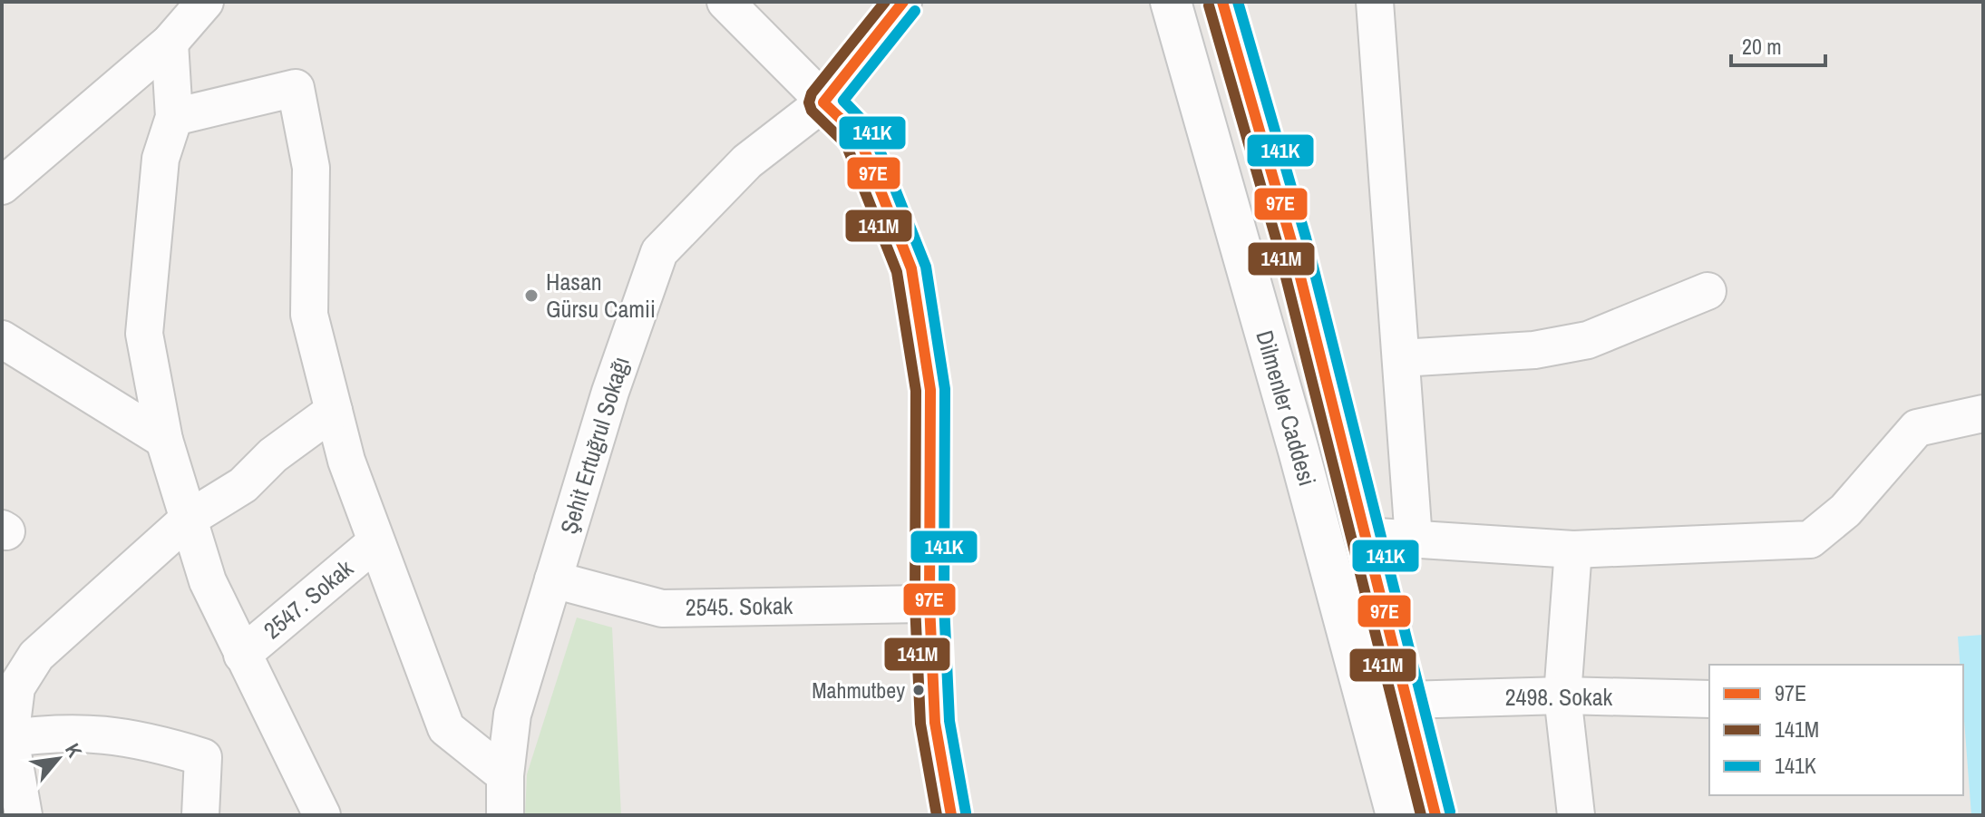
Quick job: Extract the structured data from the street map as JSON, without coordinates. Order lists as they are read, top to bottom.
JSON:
{
  "streets": {
    "street": [
      "Dilmenler Caddesi",
      "Şehit Ertuğrul Sokağı",
      "2547. Sokak",
      "2545. Sokak",
      "2498. Sokak"
    ]
  },
  "crossings": [
    ["Dilmenler Caddesi", "2498. Sokak"],
    ["Şehit Ertuğrul Sokağı", "2545. Sokak"]
  ],
  "places": ["Hasan Gürsu Camii", "Mahmutbey"],
  "lines": ["transit line 97E", "transit line 141M", "transit line 141K"],
  "legend": ["97E", "141M", "141K"],
  "scale_bar": "20 m",
  "north": "top right"
}
